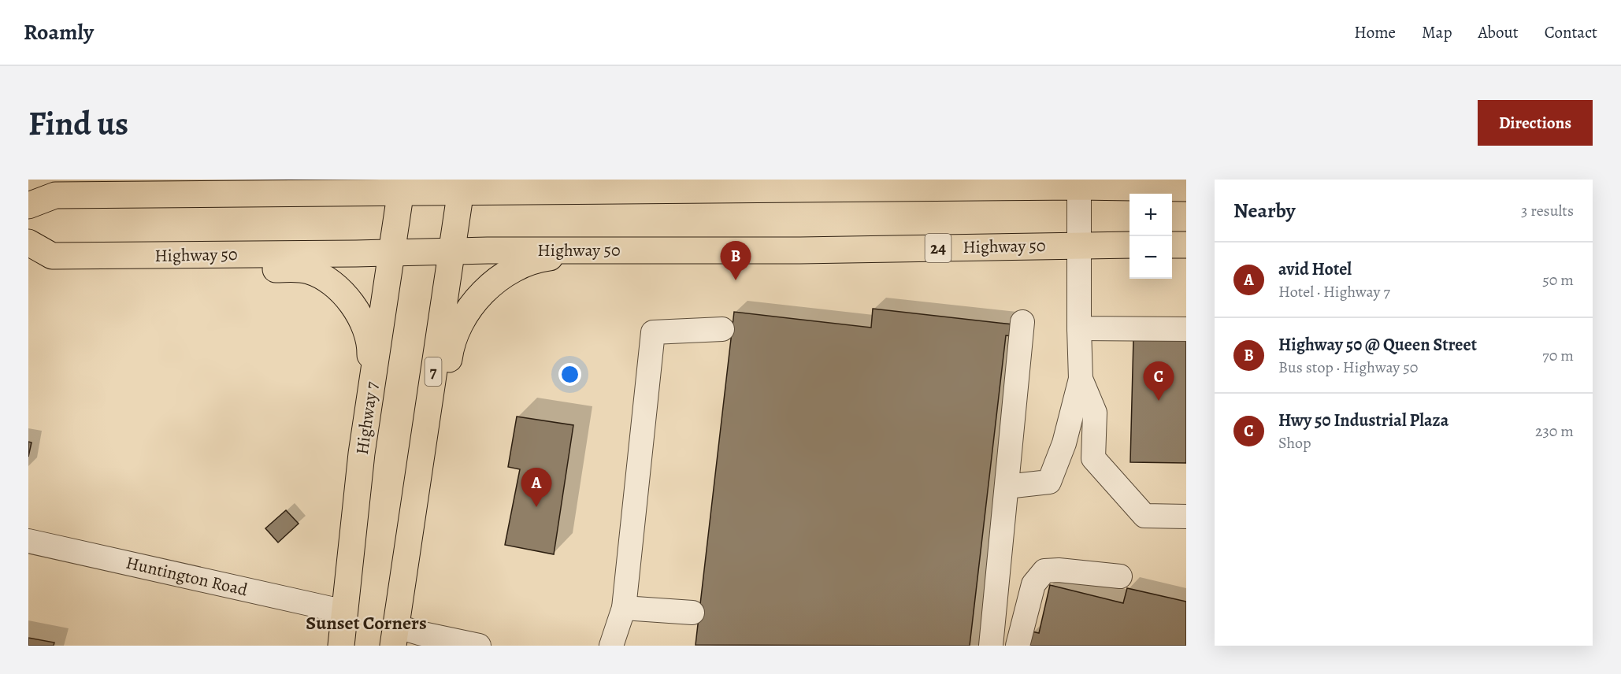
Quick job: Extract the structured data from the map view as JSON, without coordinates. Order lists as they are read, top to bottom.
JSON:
{
  "streets": {
    "main road": [
      "Highway 50",
      "24",
      "7",
      "Highway 7"
    ],
    "street": ["Huntington Road"]
  },
  "crossings": [
    ["Highway 50", "7"],
    ["Highway 50", "Highway 7"],
    ["Highway 7", "Huntington Road"]
  ],
  "districts": ["Sunset Corners"],
  "page": {
    "header": "Roamly",
    "nav": [
      "Home",
      "Map",
      "About",
      "Contact"
    ],
    "buttons": "Directions",
    "title": "Find us",
    "heading": ["Nearby", "3 results"],
    "map_buttons": ["+", "−"],
    "pins": ["B", "C", "A"],
    "list": [
      {
        "mark": "A",
        "name": "avid Hotel",
        "note": "Hotel · Highway 7",
        "value": "50 m"
      },
      {
        "mark": "B",
        "name": "Highway 50 @ Queen Street",
        "note": "Bus stop · Highway 50",
        "value": "70 m"
      },
      {
        "mark": "C",
        "name": "Hwy 50 Industrial Plaza",
        "note": "Shop",
        "value": "230 m"
      }
    ]
  }
}
